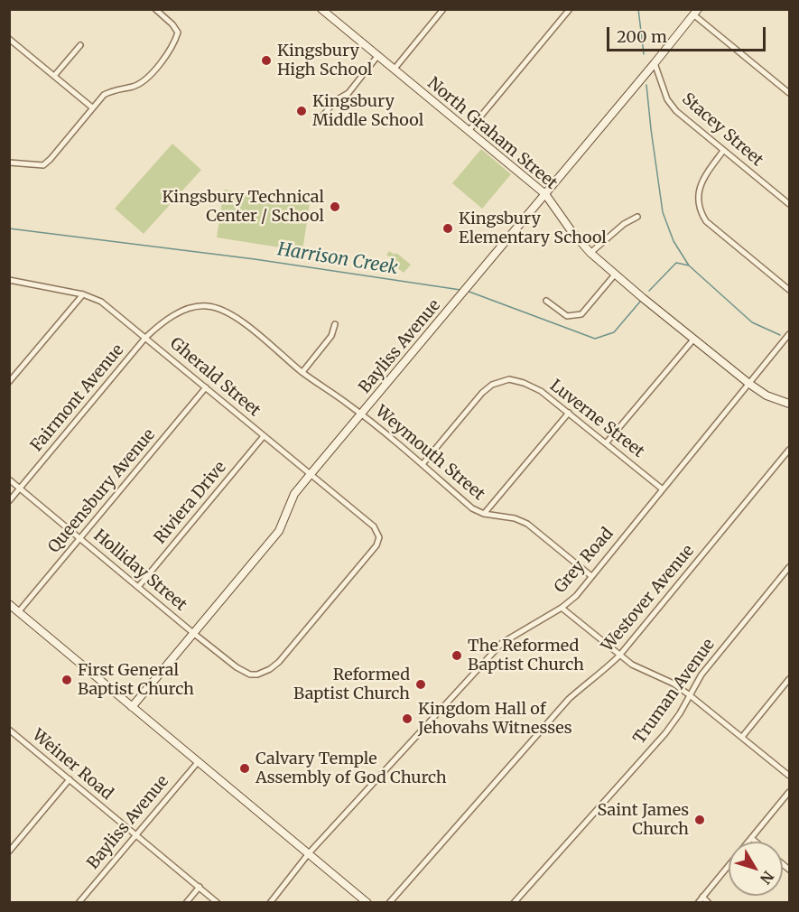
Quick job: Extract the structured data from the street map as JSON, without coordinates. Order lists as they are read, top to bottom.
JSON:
{
  "streets": {
    "street": [
      "Stacey Street",
      "North Graham Street",
      "Bayliss Avenue",
      "Gherald Street",
      "Fairmont Avenue",
      "Luverne Street",
      "Weymouth Street",
      "Queensbury Avenue",
      "Riviera Drive",
      "Grey Road",
      "Holliday Street",
      "Westover Avenue",
      "Truman Avenue",
      "Weiner Road"
    ]
  },
  "crossings": [
    ["Stacey Street", "Bayliss Avenue"],
    ["North Graham Street", "Bayliss Avenue"],
    ["North Graham Street", "Grey Road"],
    ["Bayliss Avenue", "Gherald Street"],
    ["Bayliss Avenue", "Weymouth Street"],
    ["Bayliss Avenue", "Holliday Street"],
    ["Bayliss Avenue", "Weiner Road"],
    ["Gherald Street", "Fairmont Avenue"],
    ["Gherald Street", "Weymouth Street"],
    ["Gherald Street", "Queensbury Avenue"],
    ["Gherald Street", "Riviera Drive"],
    ["Gherald Street", "Holliday Street"],
    ["Fairmont Avenue", "Weymouth Street"],
    ["Fairmont Avenue", "Holliday Street"],
    ["Luverne Street", "Weymouth Street"],
    ["Luverne Street", "Grey Road"],
    ["Weymouth Street", "Grey Road"],
    ["Queensbury Avenue", "Holliday Street"],
    ["Riviera Drive", "Holliday Street"]
  ],
  "water": ["Harrison Creek"],
  "places": [
    "Kingsbury High School",
    "Kingsbury Middle School",
    "Kingsbury Technical Center / School",
    "Kingsbury Elementary School",
    "The Reformed Baptist Church",
    "First General Baptist Church",
    "Reformed Baptist Church",
    "Kingdom Hall of Jehovahs Witnesses",
    "Calvary Temple Assembly of God Church",
    "Saint James Church"
  ],
  "scale_bar": "200 m",
  "north": "bottom right"
}
